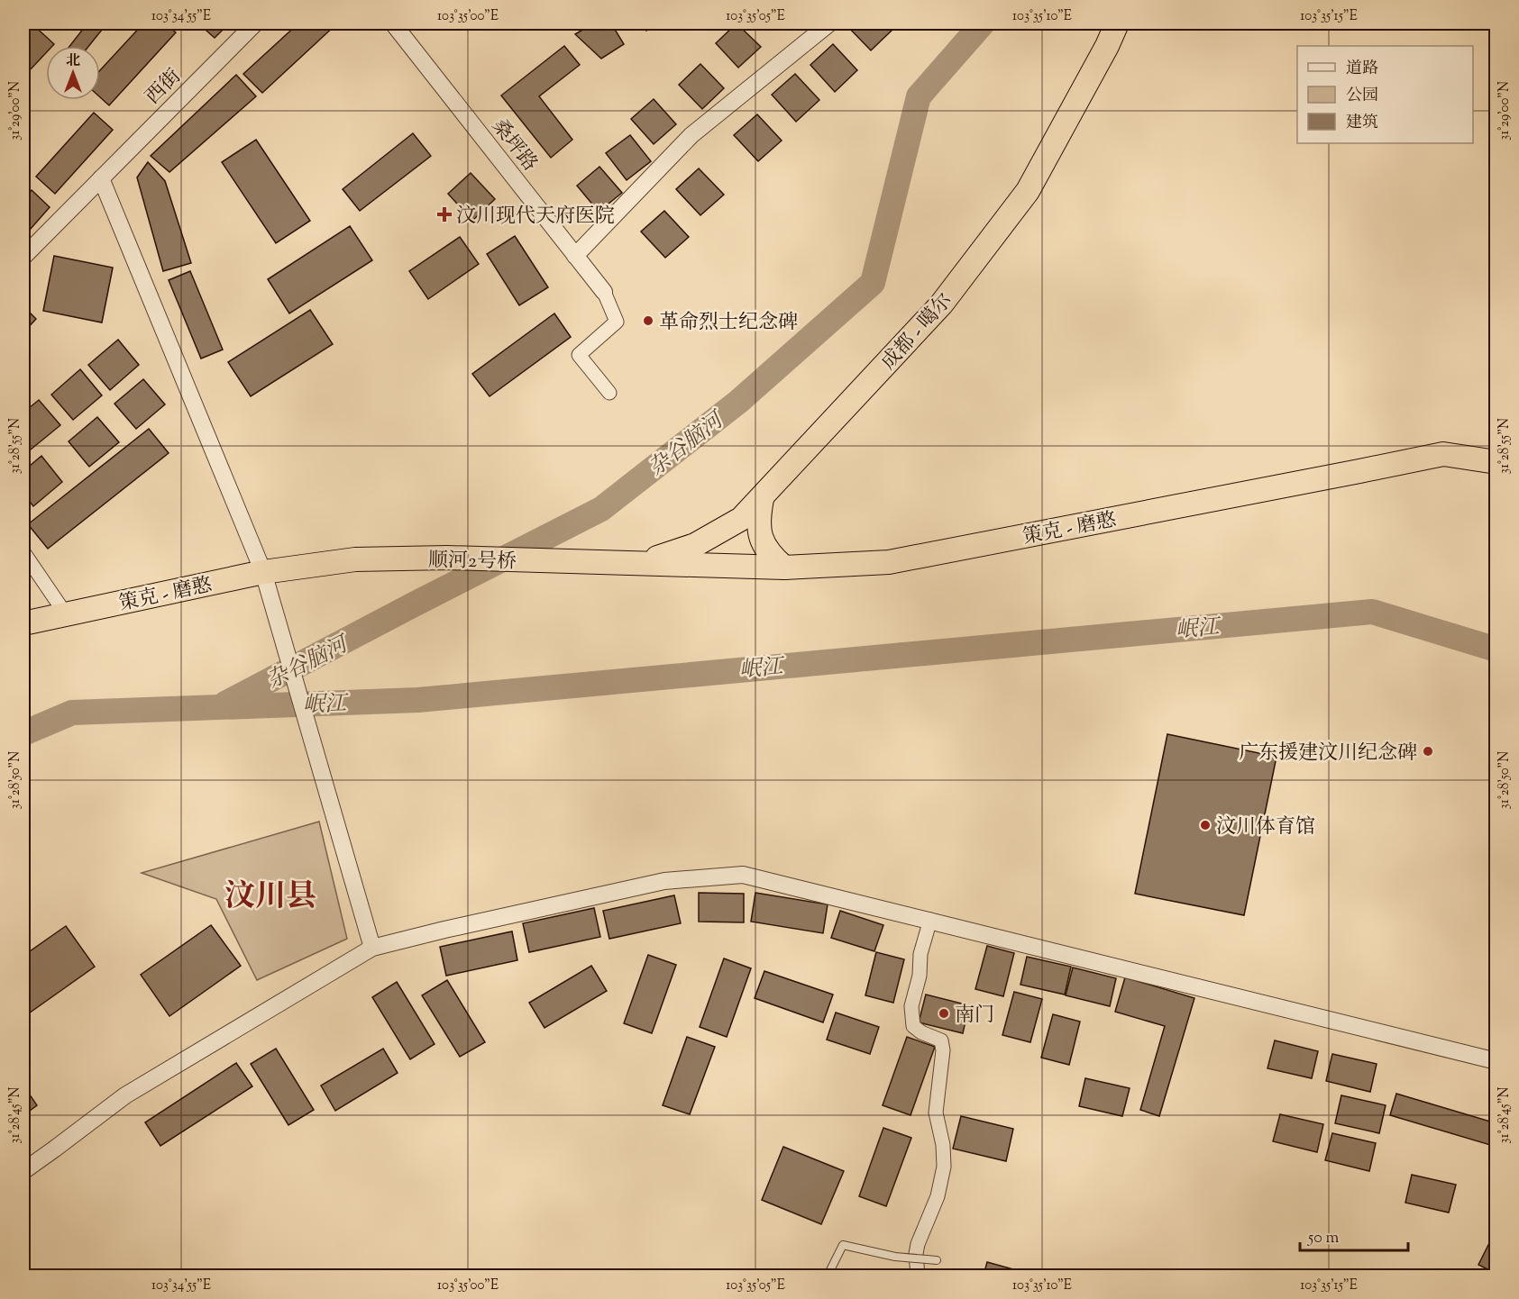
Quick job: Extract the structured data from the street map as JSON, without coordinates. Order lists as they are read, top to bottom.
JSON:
{
  "streets": {
    "highway": ["成都 - 噶尔", "策克 - 磨憨", "顺河2号桥"],
    "street": ["西街", "桑坪路"]
  },
  "crossings": [
    ["成都 - 噶尔", "策克 - 磨憨"],
    ["成都 - 噶尔", "顺河2号桥"],
    ["策克 - 磨憨", "顺河2号桥"]
  ],
  "districts": ["汶川县"],
  "water": ["杂谷脑河", "岷江"],
  "places": {
    "health": ["汶川现代天府医院"],
    "other": [
      "革命烈士纪念碑",
      "广东援建汶川纪念碑",
      "汶川体育馆",
      "南门"
    ]
  },
  "legend": ["道路", "公园", "建筑"],
  "scale_bar": "50 m",
  "north": "top",
  "coordinates": [
    "103°34'55\"E",
    "103°35'00\"E",
    "103°35'05\"E",
    "103°35'10\"E",
    "103°35'15\"E",
    "31°29'00\"N",
    "31°28'55\"N",
    "31°28'50\"N",
    "31°28'45\"N"
  ]
}
